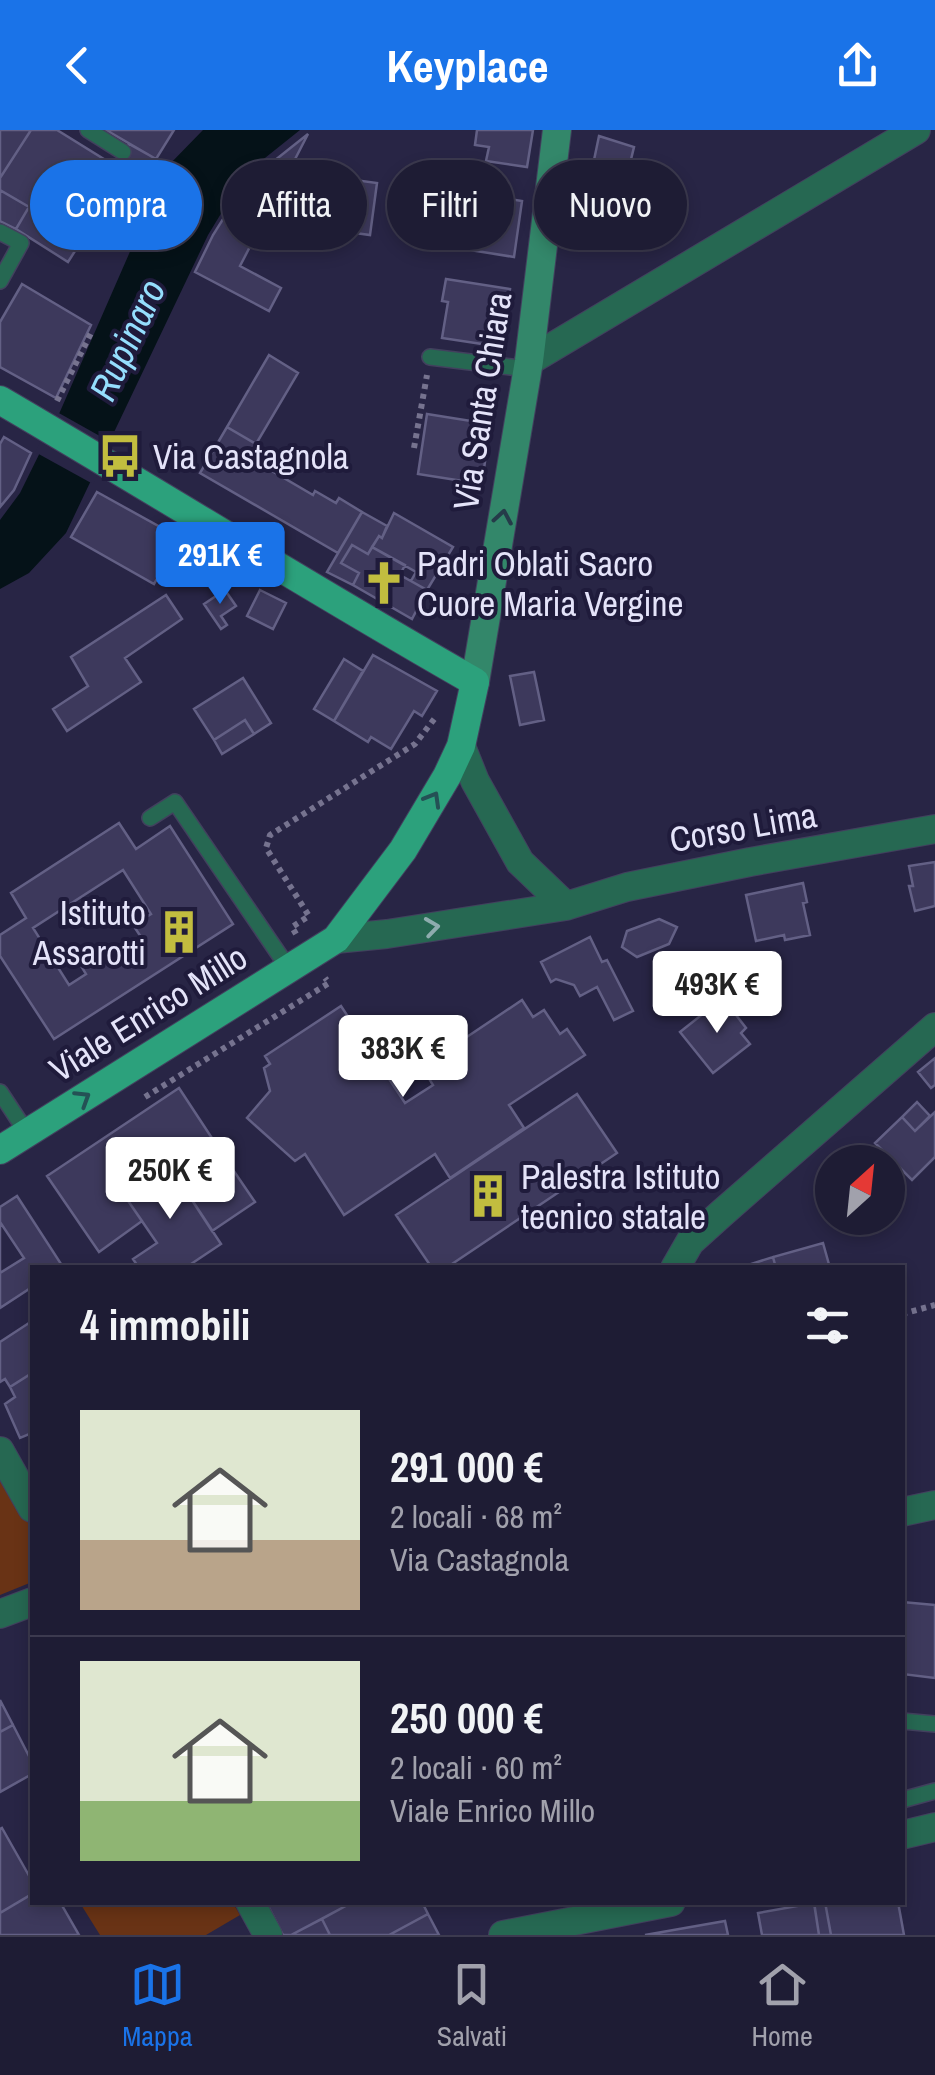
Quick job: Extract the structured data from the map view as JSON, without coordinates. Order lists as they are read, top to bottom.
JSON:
{
  "streets": {
    "main road": ["Via Santa Chiara", "Viale Enrico Millo"],
    "street": ["Corso Lima"]
  },
  "crossings": [
    ["Corso Lima", "Viale Enrico Millo"]
  ],
  "one_way": ["Via Santa Chiara", "Corso Lima", "Viale Enrico Millo"],
  "water": ["Rupinaro"],
  "places": {
    "bus stop": ["Via Castagnola"],
    "church": ["Padri Oblati Sacro Cuore Maria Vergine"],
    "building": ["Istituto Assarotti", "Palestra Istituto tecnico statale"]
  },
  "north": "top right",
  "page": {
    "header": "Keyplace",
    "chip": [
      "Compra",
      "Affitta",
      "Filtri",
      "Nuovo"
    ],
    "price": [
      "291K €",
      "493K €",
      "383K €",
      "250K €"
    ],
    "heading": "4 immobili",
    "list": [
      {
        "name": "291 000 €",
        "note": "2 locali · 68 m² · Via Castagnola"
      },
      {
        "name": "250 000 €",
        "note": "2 locali · 60 m² · Viale Enrico Millo"
      }
    ],
    "tabs": ["Mappa", "Salvati", "Home"]
  }
}
